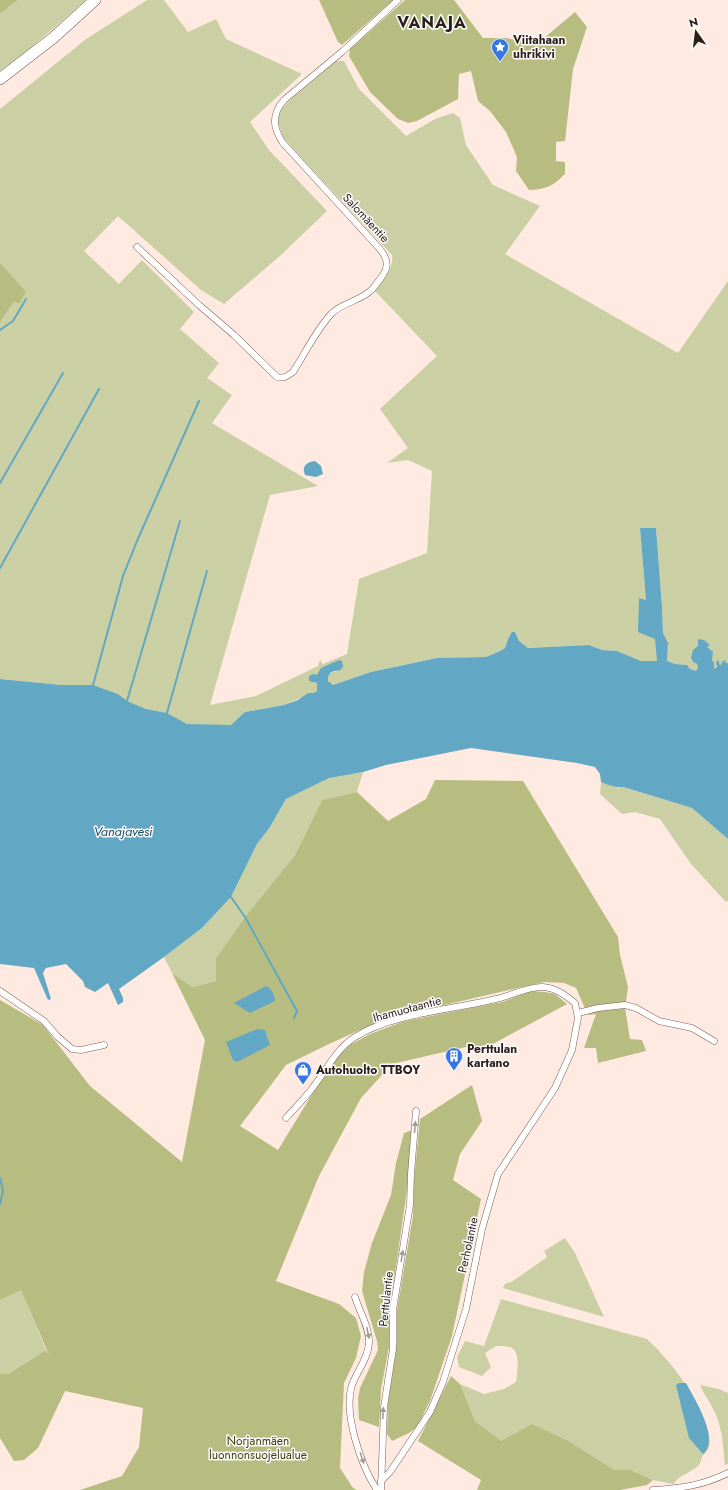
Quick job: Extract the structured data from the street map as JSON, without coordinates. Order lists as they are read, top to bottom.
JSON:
{
  "streets": {
    "street": [
      "Salomäentie",
      "Ihamuotaantie",
      "Perholantie",
      "Perttulantie"
    ]
  },
  "crossings": [
    ["Ihamuotaantie", "Perholantie"],
    ["Perholantie", "Perttulantie"]
  ],
  "districts": ["VANAJA"],
  "water": ["Vanajavesi"],
  "parks": ["Norjanmäen luonnonsuojelualue"],
  "places": {
    "place": ["Viitahaan uhrikivi"],
    "building": ["Perttulan kartano"],
    "shop": ["Autohuolto TTBOY"]
  },
  "north": "top"
}
